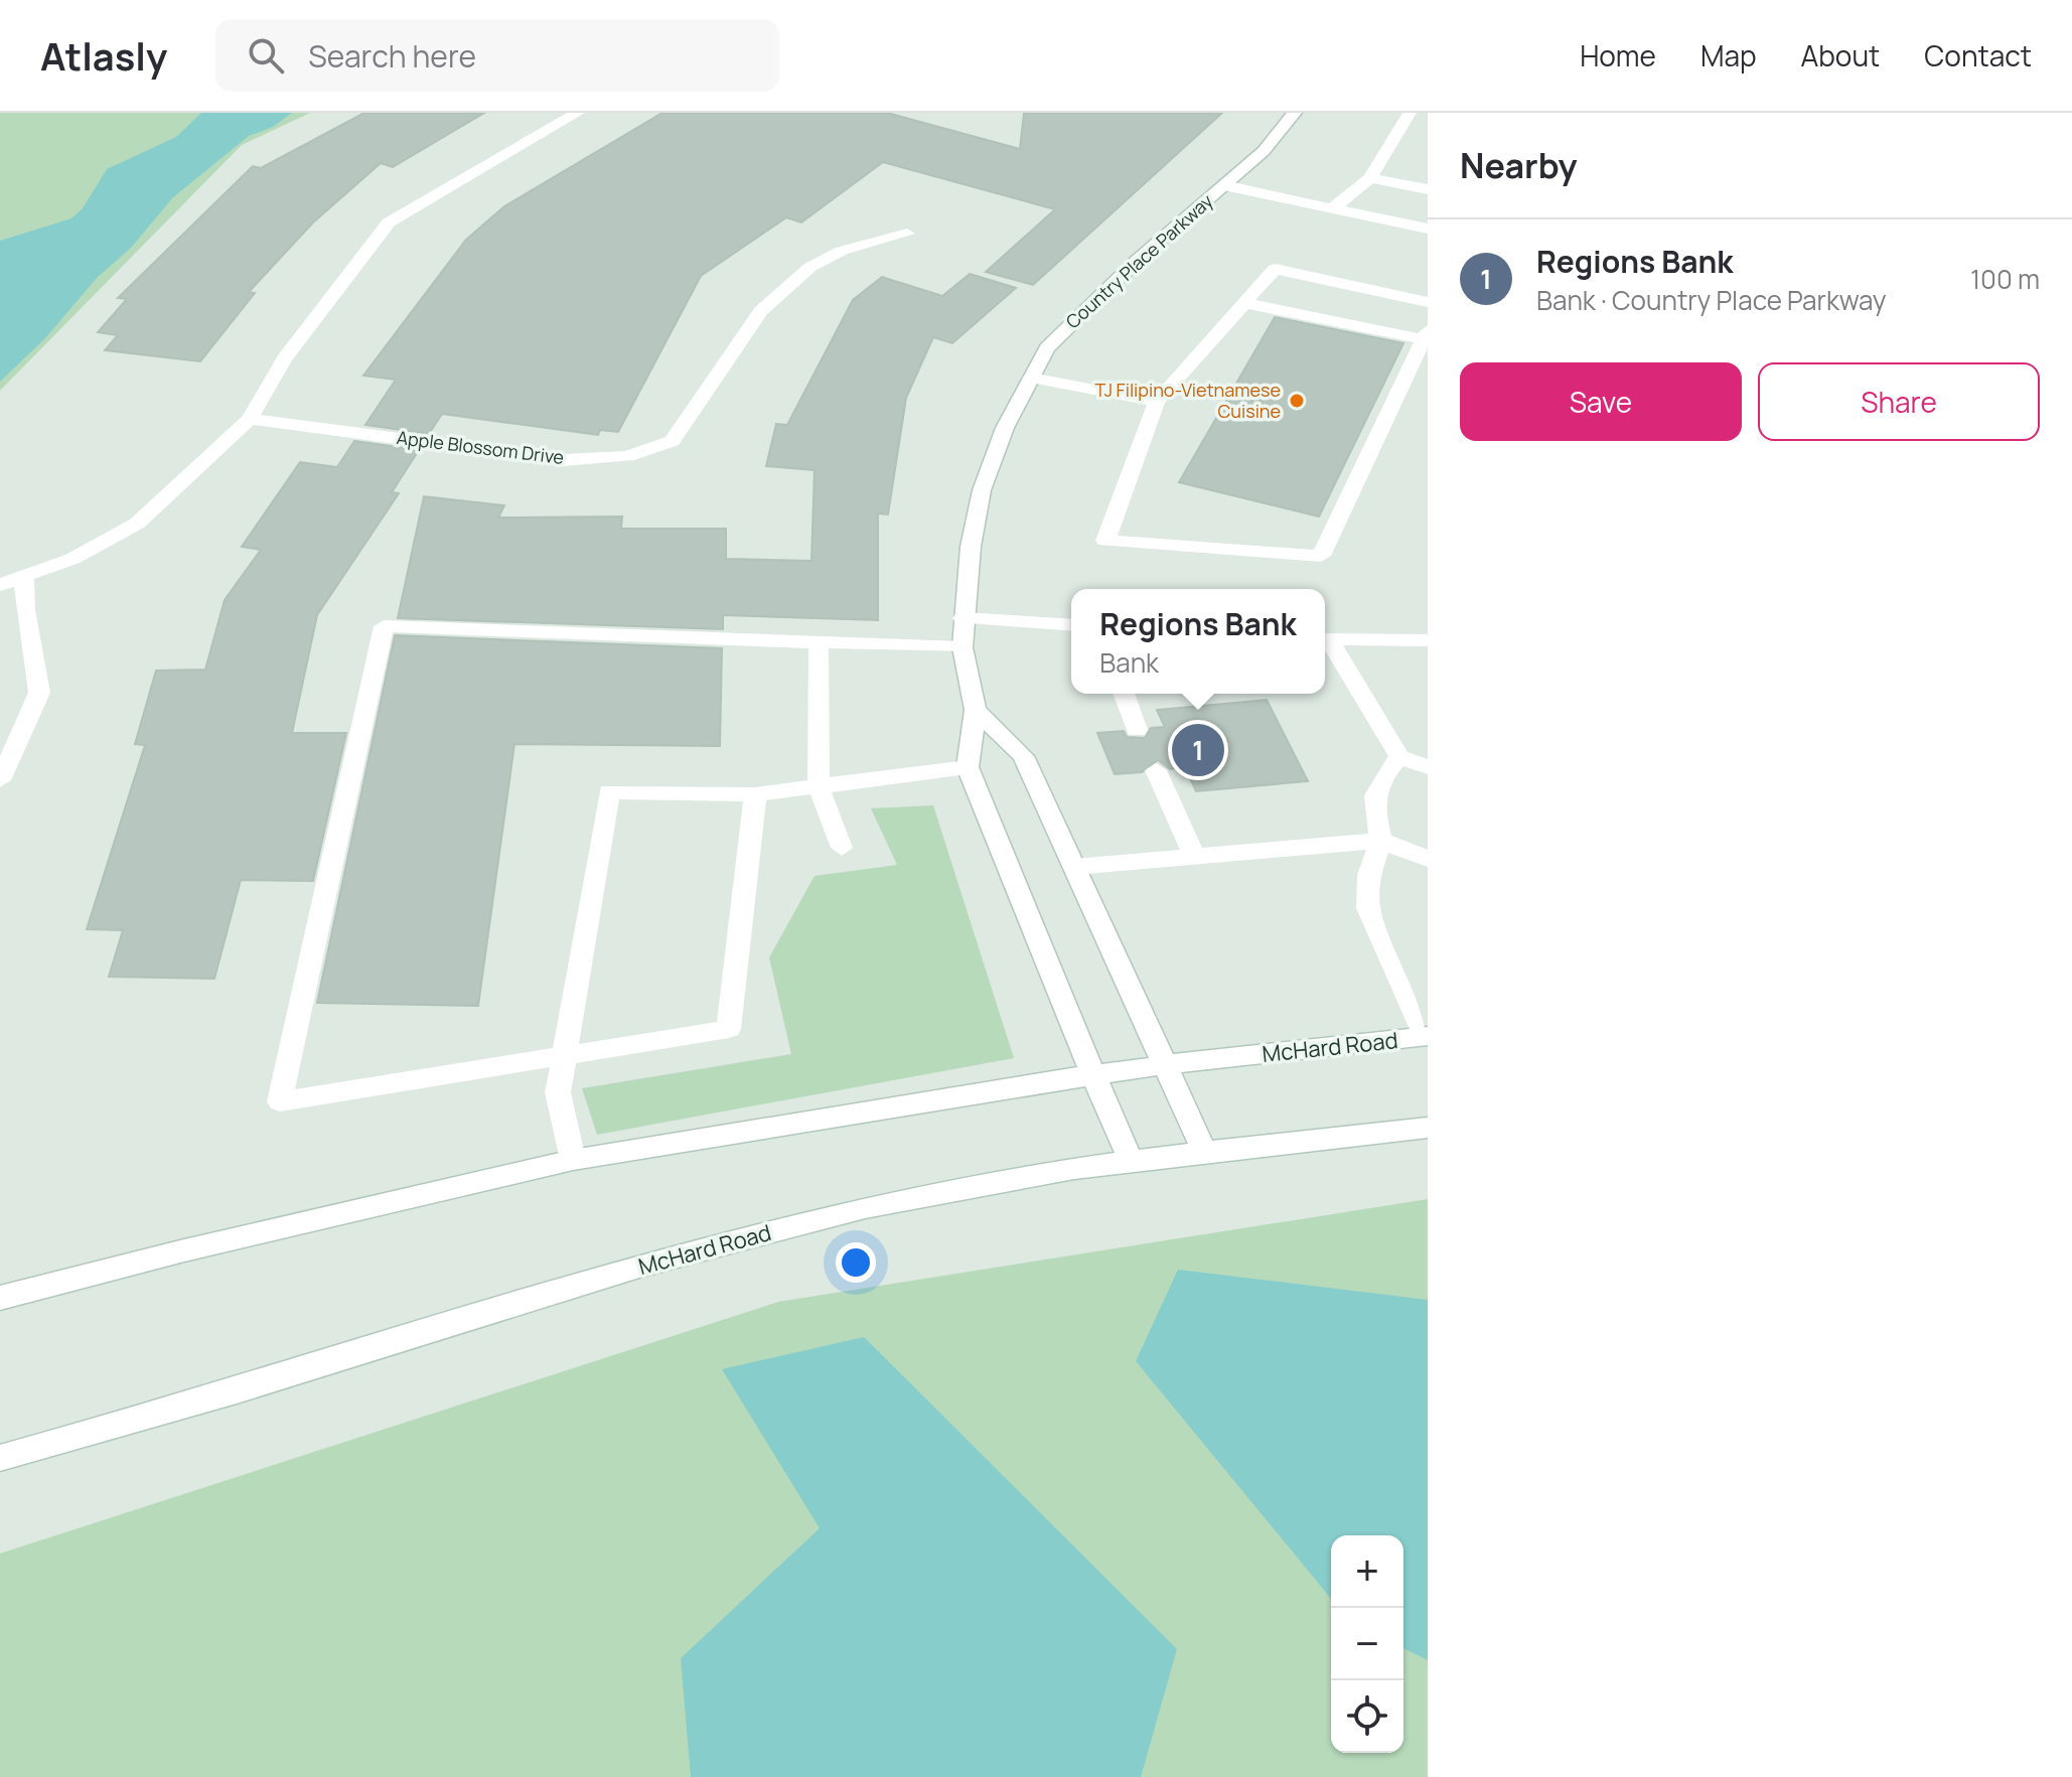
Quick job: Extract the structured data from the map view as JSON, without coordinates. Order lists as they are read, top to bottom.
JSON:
{
  "streets": {
    "street": ["Country Place Parkway", "Apple Blossom Drive", "McHard Road"]
  },
  "places": ["TJ Filipino-Vietnamese Cuisine"],
  "page": {
    "header": "Atlasly",
    "search": "Search here",
    "nav": [
      "Home",
      "Map",
      "About",
      "Contact"
    ],
    "heading": "Nearby",
    "list": [
      {
        "mark": "1",
        "name": "Regions Bank",
        "note": "Bank · Country Place Parkway",
        "value": "100 m"
      }
    ],
    "buttons": ["Save", "Share"],
    "popup": ["Regions Bank", "Bank"],
    "pins": "1",
    "map_buttons": ["+", "−"]
  }
}
